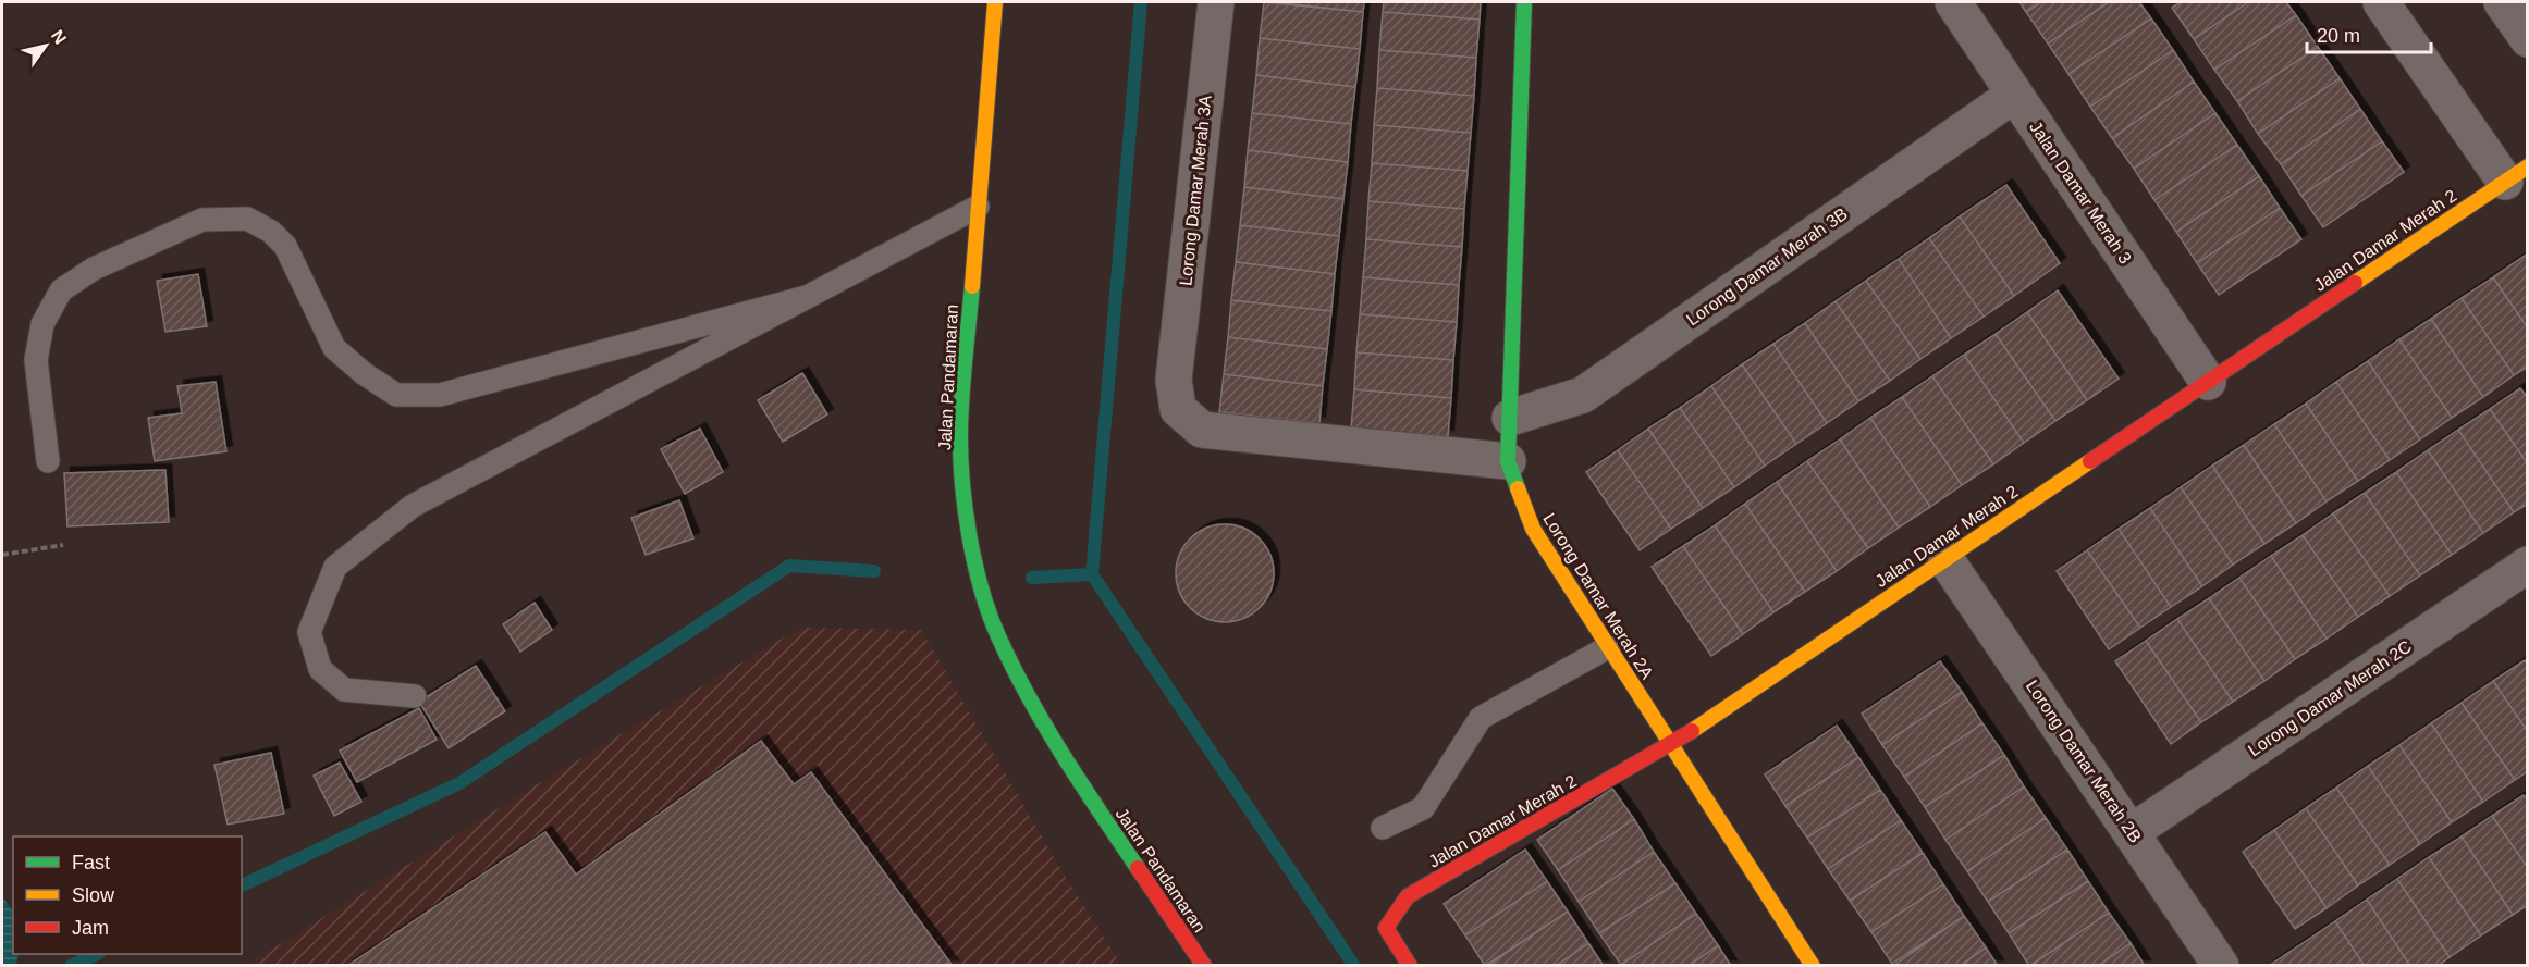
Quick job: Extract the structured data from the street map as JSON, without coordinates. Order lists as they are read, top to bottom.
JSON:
{
  "streets": {
    "street": [
      "Lorong Damar Merah 3A",
      "Jalan Damar Merah 3",
      "Jalan Damar Merah 2",
      "Lorong Damar Merah 3B",
      "Jalan Pandamaran",
      "Lorong Damar Merah 2A",
      "Lorong Damar Merah 2C",
      "Lorong Damar Merah 2B"
    ]
  },
  "crossings": [
    ["Lorong Damar Merah 3A", "Lorong Damar Merah 2A"],
    ["Jalan Damar Merah 3", "Jalan Damar Merah 2"],
    ["Jalan Damar Merah 3", "Lorong Damar Merah 3B"],
    ["Jalan Damar Merah 2", "Lorong Damar Merah 2A"],
    ["Jalan Damar Merah 2", "Lorong Damar Merah 2B"],
    ["Lorong Damar Merah 3B", "Lorong Damar Merah 2A"],
    ["Lorong Damar Merah 2C", "Lorong Damar Merah 2B"]
  ],
  "legend": ["Fast", "Slow", "Jam"],
  "scale_bar": "20 m",
  "north": "top right"
}
